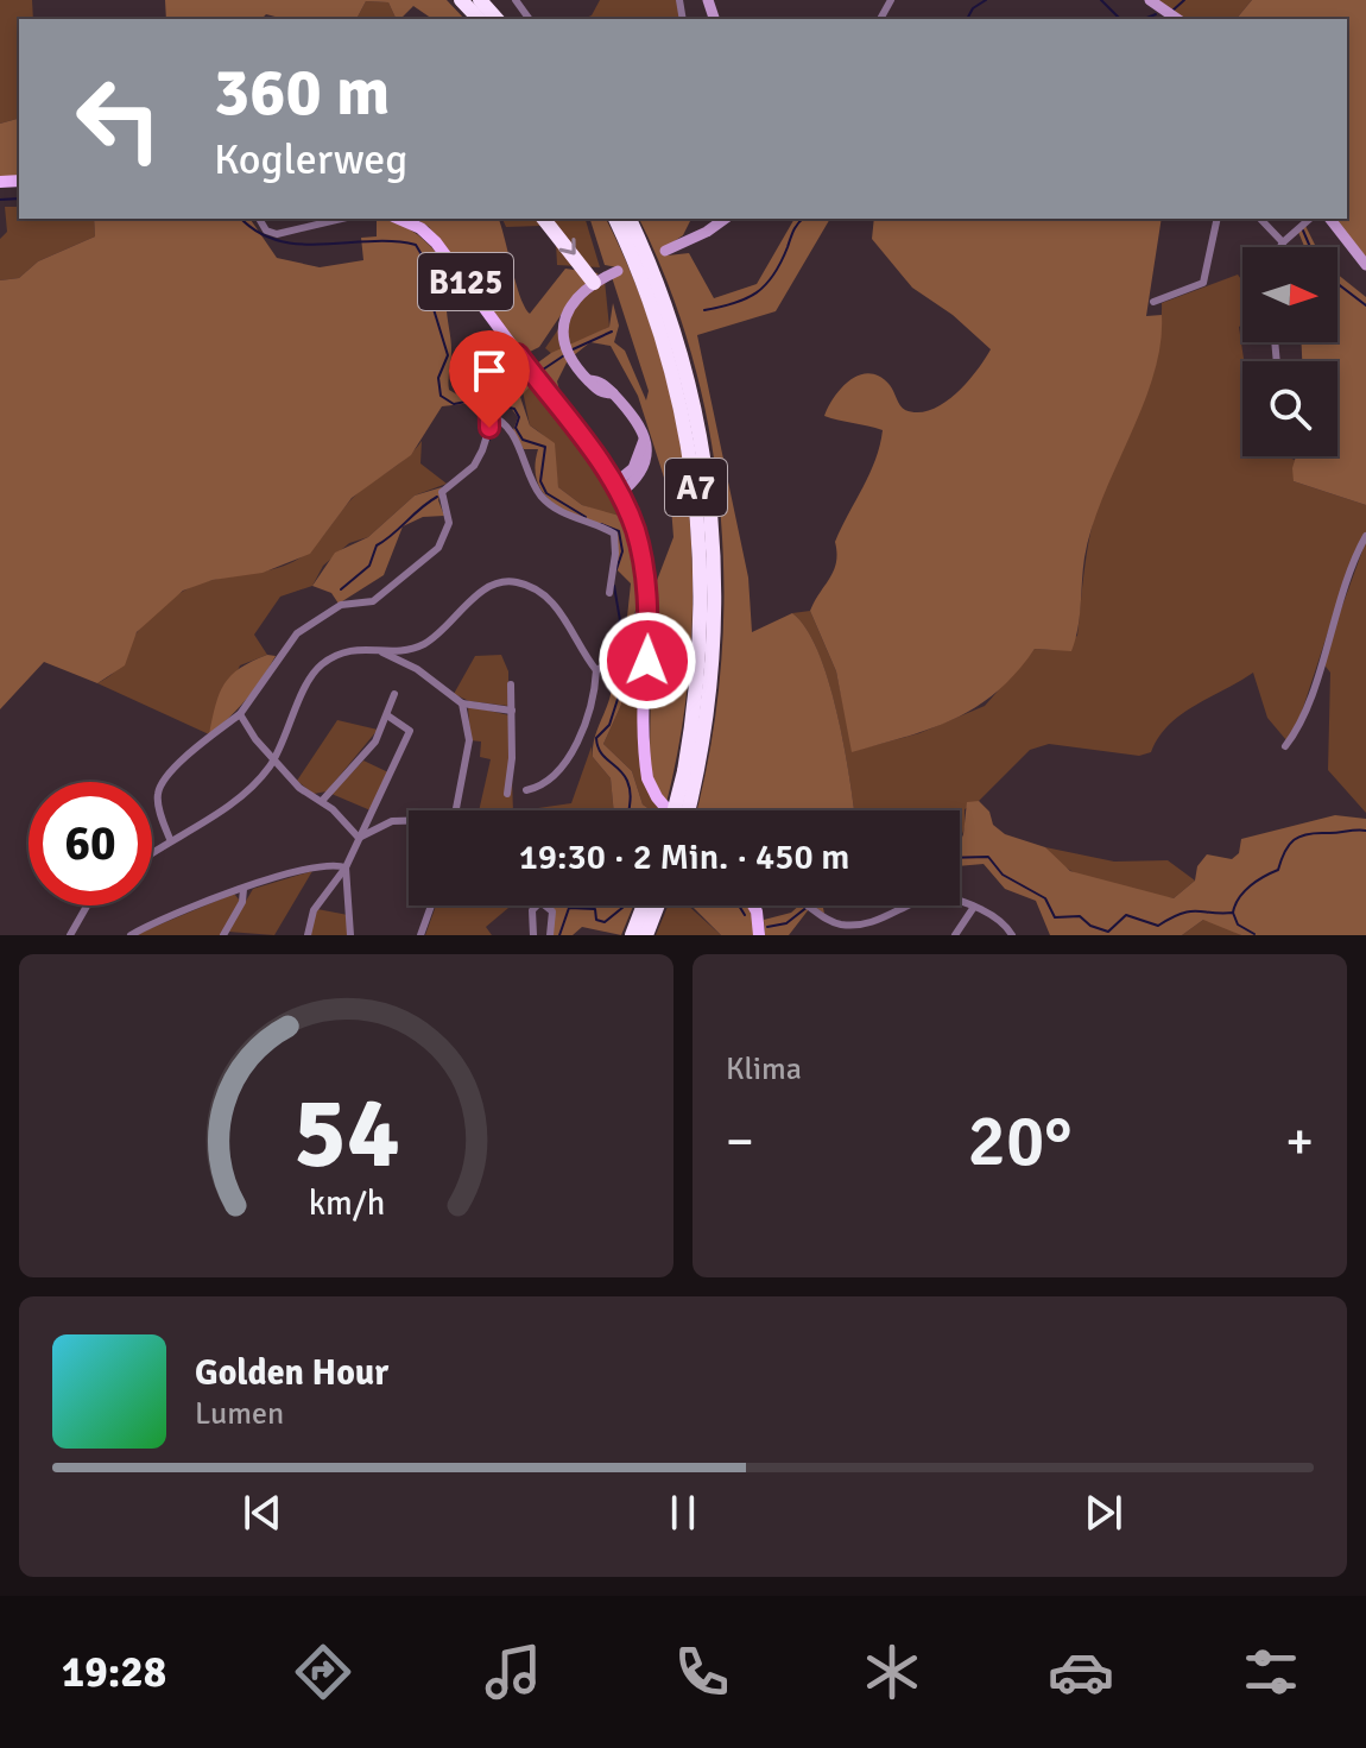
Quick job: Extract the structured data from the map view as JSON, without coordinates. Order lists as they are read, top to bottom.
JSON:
{
  "streets": {
    "highway": ["A7"],
    "main road": ["B125"]
  },
  "north": "right",
  "page": {
    "turn": ["360 m", "Koglerweg"],
    "limit": "60",
    "trip": "19:30 · 2 Min. · 450 m",
    "tile": "Klima",
    "heat": ["−", "20°", "+"],
    "song": ["Golden Hour", "Lumen"],
    "tabs": "19:28",
    "gauge": ["54", "km/h"]
  }
}
